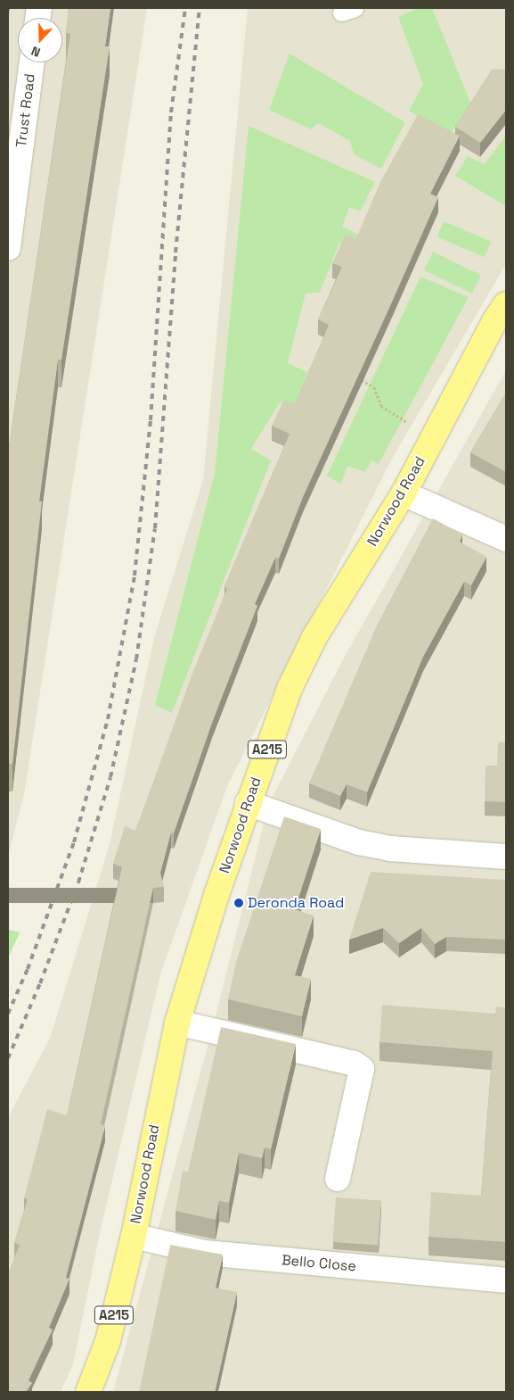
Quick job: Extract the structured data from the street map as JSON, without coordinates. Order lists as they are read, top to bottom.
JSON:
{
  "streets": {
    "main road": ["Norwood Road", "A215"],
    "street": ["Trust Road", "Bello Close"]
  },
  "crossings": [
    ["Norwood Road", "Bello Close"]
  ],
  "places": ["Deronda Road"],
  "north": "bottom"
}
